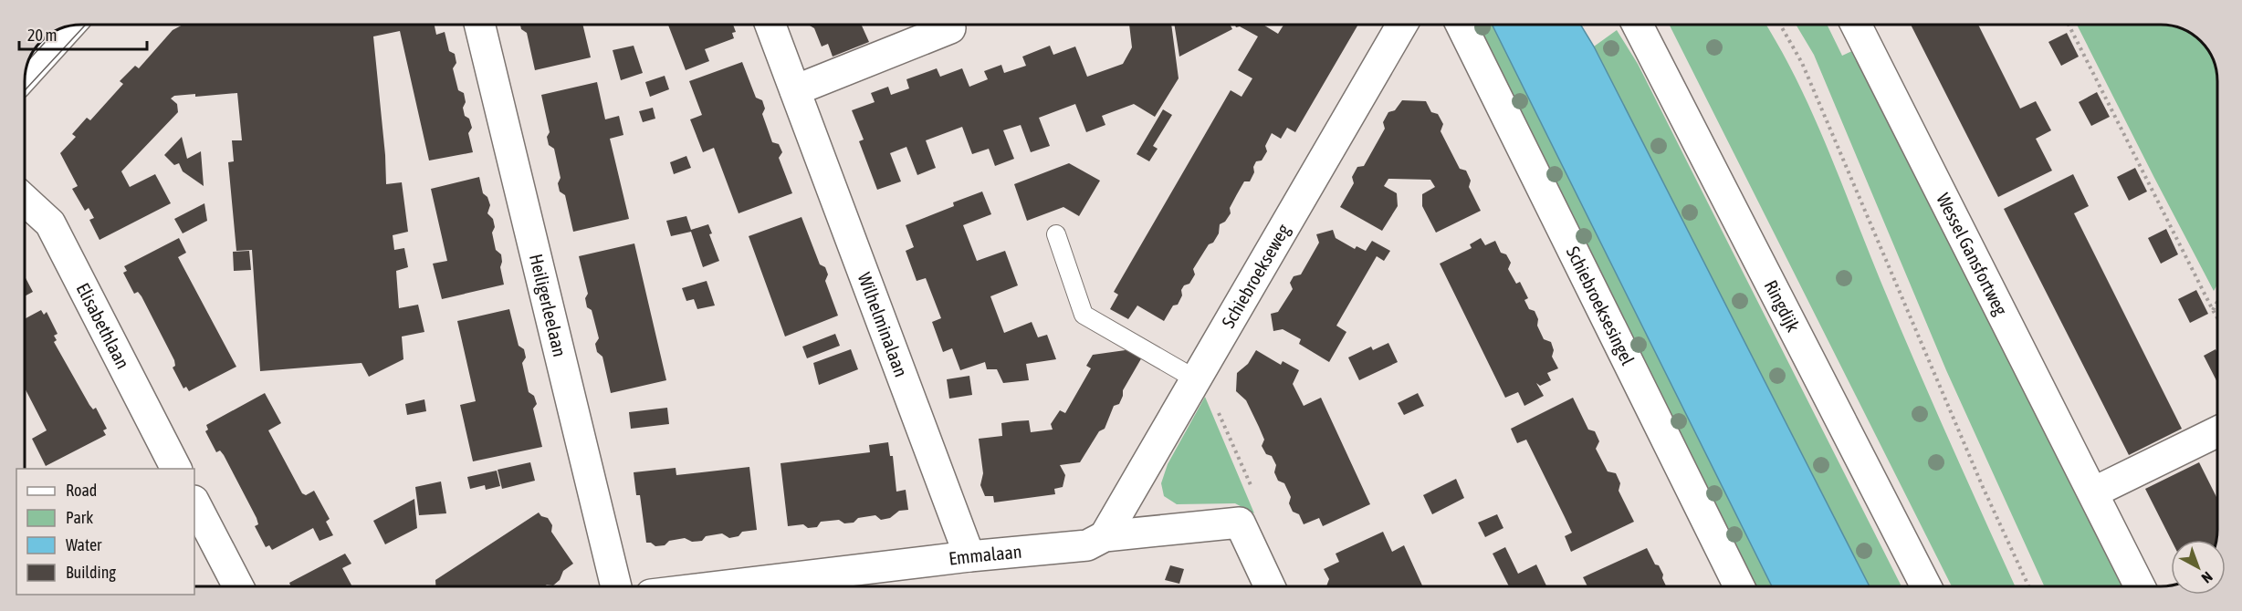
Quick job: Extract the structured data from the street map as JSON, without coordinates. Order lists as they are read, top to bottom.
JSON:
{
  "streets": {
    "street": [
      "Wessel Gansfortweg",
      "Schiebroekseweg",
      "Heiligerleelaan",
      "Schiebroeksesingel",
      "Ringdijk",
      "Wilhelminalaan",
      "Elisabethlaan",
      "Emmalaan"
    ]
  },
  "crossings": [
    ["Schiebroekseweg", "Emmalaan"],
    ["Wilhelminalaan", "Emmalaan"]
  ],
  "legend": [
    "Road",
    "Park",
    "Water",
    "Building"
  ],
  "scale_bar": "20 m",
  "north": "bottom right"
}
